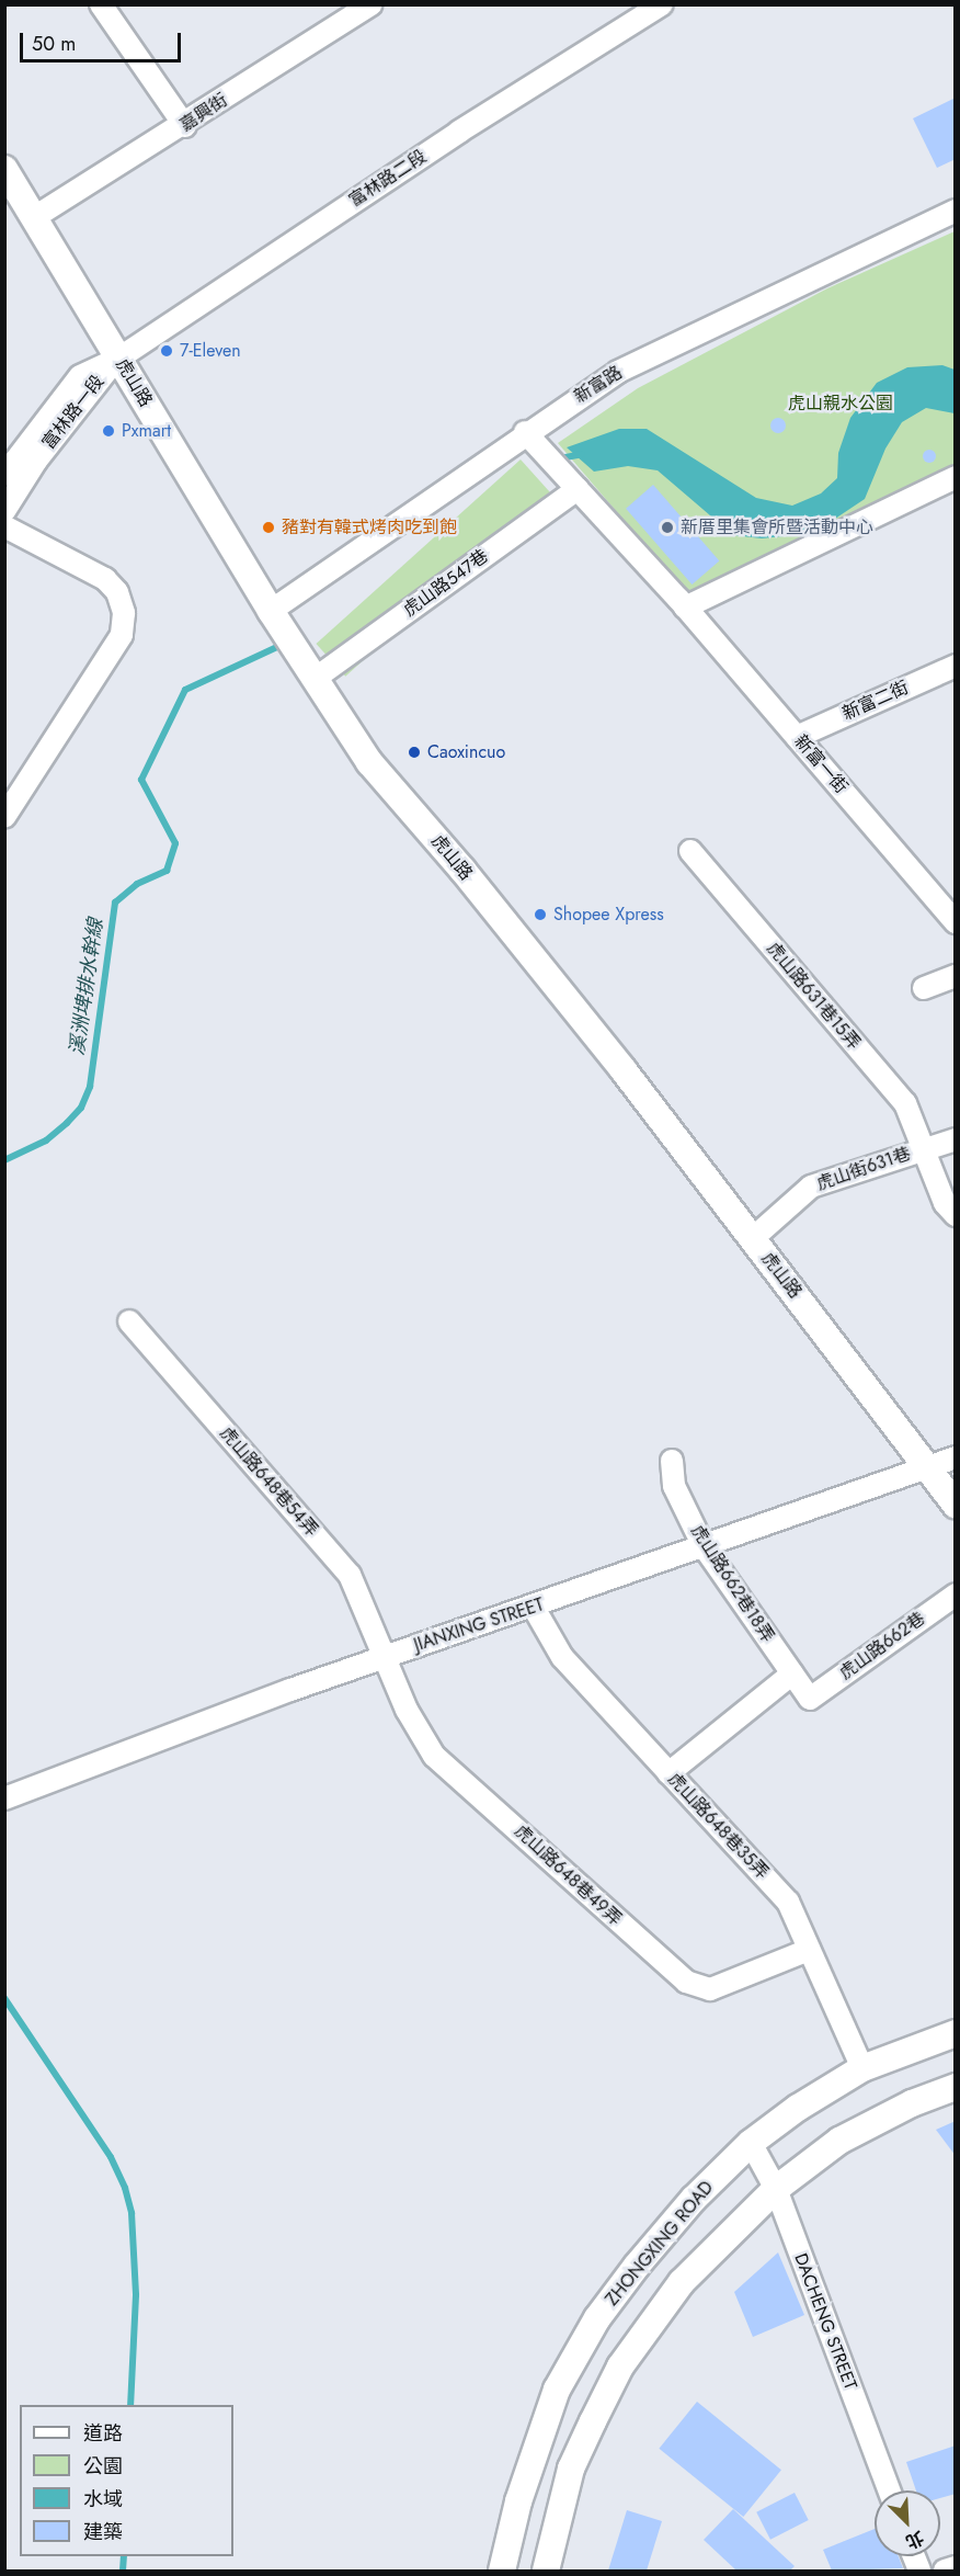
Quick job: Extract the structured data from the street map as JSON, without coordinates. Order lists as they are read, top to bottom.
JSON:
{
  "streets": {
    "street": [
      "嘉興街",
      "富林路二段",
      "虎山路",
      "新富路",
      "富林路一段",
      "虎山路547巷",
      "新富二街",
      "新富一街",
      "虎山路631巷15弄",
      "虎山街631巷",
      "虎山路648巷54弄",
      "虎山路662巷18弄",
      "JIANXING STREET",
      "虎山路662巷",
      "虎山路648巷35弄",
      "虎山路648巷49弄",
      "ZHONGXING ROAD",
      "DACHENG STREET"
    ]
  },
  "crossings": [
    ["嘉興街", "虎山路"],
    ["富林路二段", "虎山路"],
    ["富林路二段", "富林路一段"],
    ["虎山路", "新富路"],
    ["虎山路", "富林路一段"],
    ["虎山路", "虎山路547巷"],
    ["虎山路", "虎山街631巷"],
    ["虎山路", "JIANXING STREET"],
    ["新富路", "新富一街"],
    ["虎山路547巷", "新富一街"],
    ["新富二街", "新富一街"],
    ["虎山路631巷15弄", "虎山街631巷"],
    ["虎山路648巷54弄", "JIANXING STREET"],
    ["虎山路648巷54弄", "虎山路648巷49弄"],
    ["虎山路662巷18弄", "JIANXING STREET"],
    ["虎山路662巷18弄", "虎山路662巷"],
    ["JIANXING STREET", "虎山路648巷35弄"],
    ["JIANXING STREET", "虎山路648巷49弄"],
    ["虎山路648巷35弄", "虎山路648巷49弄"],
    ["虎山路648巷35弄", "ZHONGXING ROAD"],
    ["ZHONGXING ROAD", "DACHENG STREET"]
  ],
  "water": ["溪洲埤排水幹線"],
  "parks": ["虎山親水公園"],
  "places": [
    "7-Eleven",
    "Pxmart",
    "豬對有韓式烤肉吃到飽",
    "新厝里集會所暨活動中心",
    "Caoxincuo",
    "Shopee Xpress"
  ],
  "legend": [
    "道路",
    "公園",
    "水域",
    "建築"
  ],
  "scale_bar": "50 m",
  "north": "bottom right"
}
